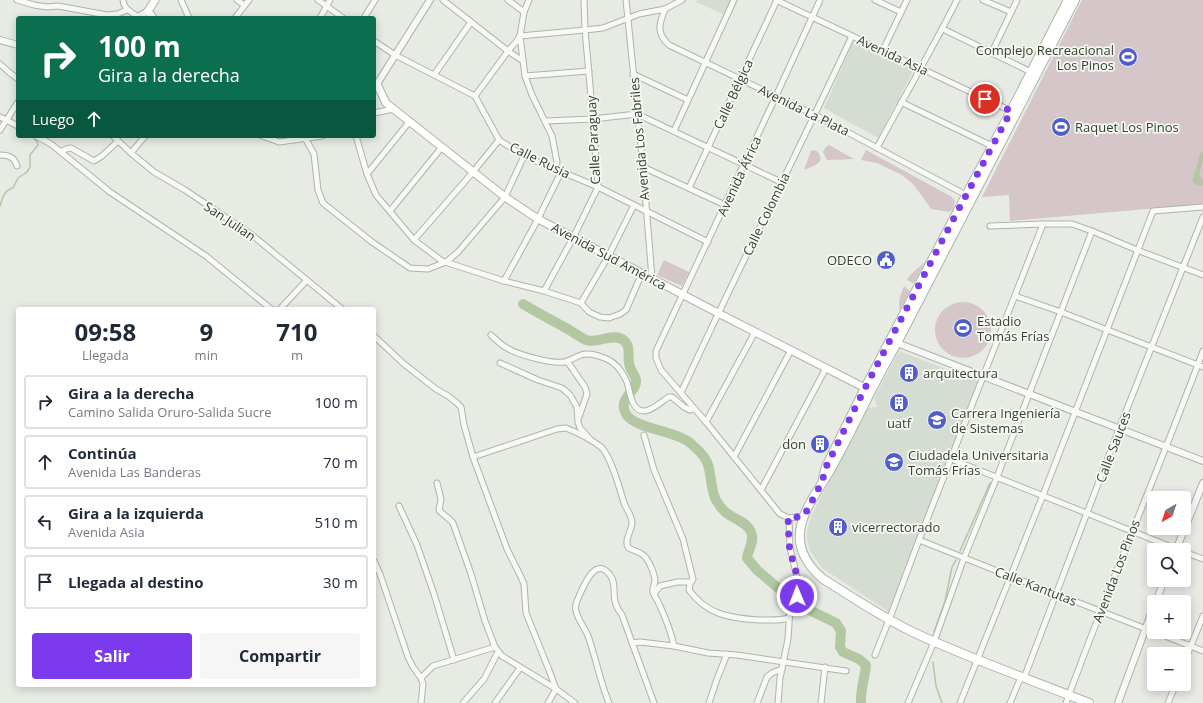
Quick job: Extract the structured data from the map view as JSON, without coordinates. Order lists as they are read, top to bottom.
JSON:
{
  "streets": {
    "main road": ["Avenida Sud América"],
    "street": [
      "Avenida Asia",
      "Calle Bélgica",
      "Avenida La Plata",
      "Avenida Los Fabriles",
      "Calle Paraguay",
      "Calle Rusia",
      "Avenida África",
      "Calle Colombia",
      "San Julian",
      "Calle Sauces",
      "Avenida Los Pinos",
      "Calle Kantutas"
    ]
  },
  "crossings": [
    ["Avenida Asia", "Calle Bélgica"],
    ["Avenida Asia", "Avenida África"],
    ["Avenida Asia", "Calle Colombia"],
    ["Calle Bélgica", "Avenida La Plata"],
    ["Avenida La Plata", "Avenida África"],
    ["Avenida La Plata", "Calle Colombia"],
    ["Avenida Los Fabriles", "Calle Rusia"],
    ["Avenida Los Fabriles", "Avenida Sud América"],
    ["Calle Paraguay", "Calle Rusia"],
    ["Calle Paraguay", "Avenida Sud América"],
    ["Calle Rusia", "Avenida África"],
    ["Avenida África", "Calle Colombia"],
    ["Avenida África", "Avenida Sud América"],
    ["Calle Colombia", "Avenida Sud América"],
    ["Calle Sauces", "Calle Kantutas"],
    ["Avenida Los Pinos", "Calle Kantutas"]
  ],
  "places": {
    "sports": ["Complejo Recreacional Los Pinos", "Raquet Los Pinos", "Estadio Tomás Frías"],
    "public building": ["ODECO"],
    "building": [
      "arquitectura",
      "uatf",
      "don",
      "vicerrectorado"
    ],
    "school or university": ["Carrera Ingeniería de Sistemas", "Ciudadela Universitaria Tomás Frías"]
  },
  "north": "bottom left",
  "page": {
    "turn": ["100 m", "Gira a la derecha"],
    "then": "Luego",
    "eta": [
      "09:58",
      "Llegada",
      "9",
      "min",
      "710",
      "m"
    ],
    "list": [
      {
        "name": "Gira a la derecha",
        "note": "Camino Salida Oruro-Salida Sucre",
        "value": "100 m"
      },
      {
        "name": "Continúa",
        "note": "Avenida Las Banderas",
        "value": "70 m"
      },
      {
        "name": "Gira a la izquierda",
        "note": "Avenida Asia",
        "value": "510 m"
      },
      {
        "name": "Llegada al destino",
        "value": "30 m"
      }
    ],
    "map_buttons": ["+", "−"],
    "buttons": ["Salir", "Compartir"]
  }
}
